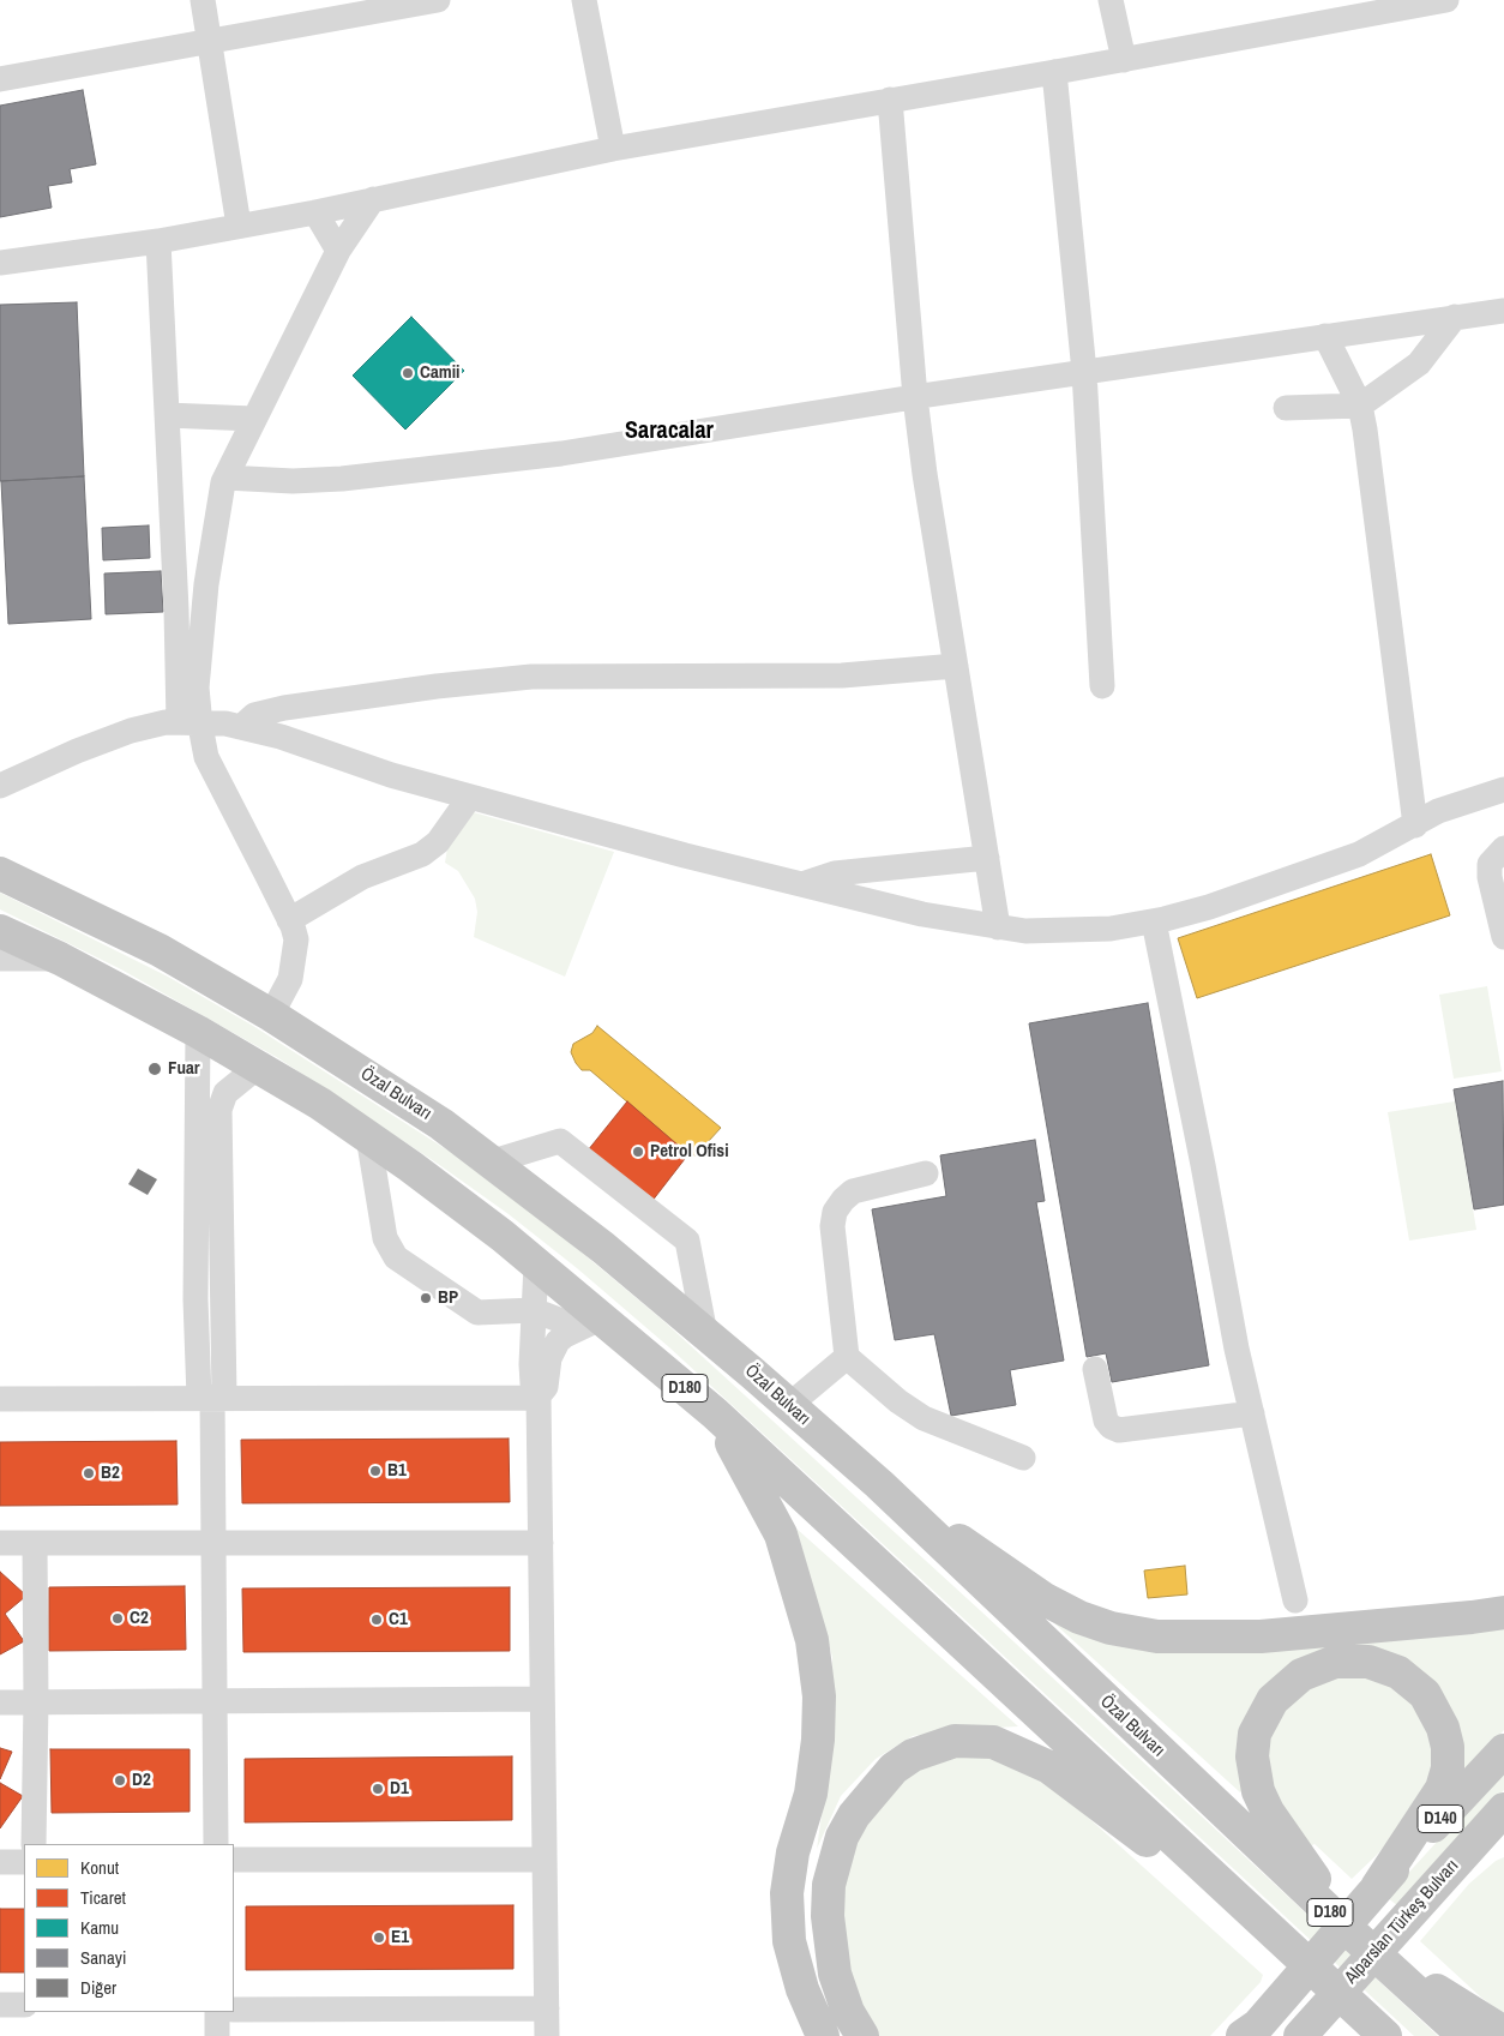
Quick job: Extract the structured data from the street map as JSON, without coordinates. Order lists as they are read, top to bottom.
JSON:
{
  "streets": {
    "highway": [
      "Özal Bulvarı",
      "D180",
      "D140",
      "Alparslan Türkeş Bulvarı"
    ]
  },
  "districts": ["Saracalar"],
  "places": [
    "Camii",
    "Fuar",
    "Petrol Ofisi",
    "BP",
    "B1",
    "B2",
    "C2",
    "C1",
    "D2",
    "D1",
    "E1"
  ],
  "legend": [
    "Konut",
    "Ticaret",
    "Kamu",
    "Sanayi",
    "Diğer"
  ]
}
